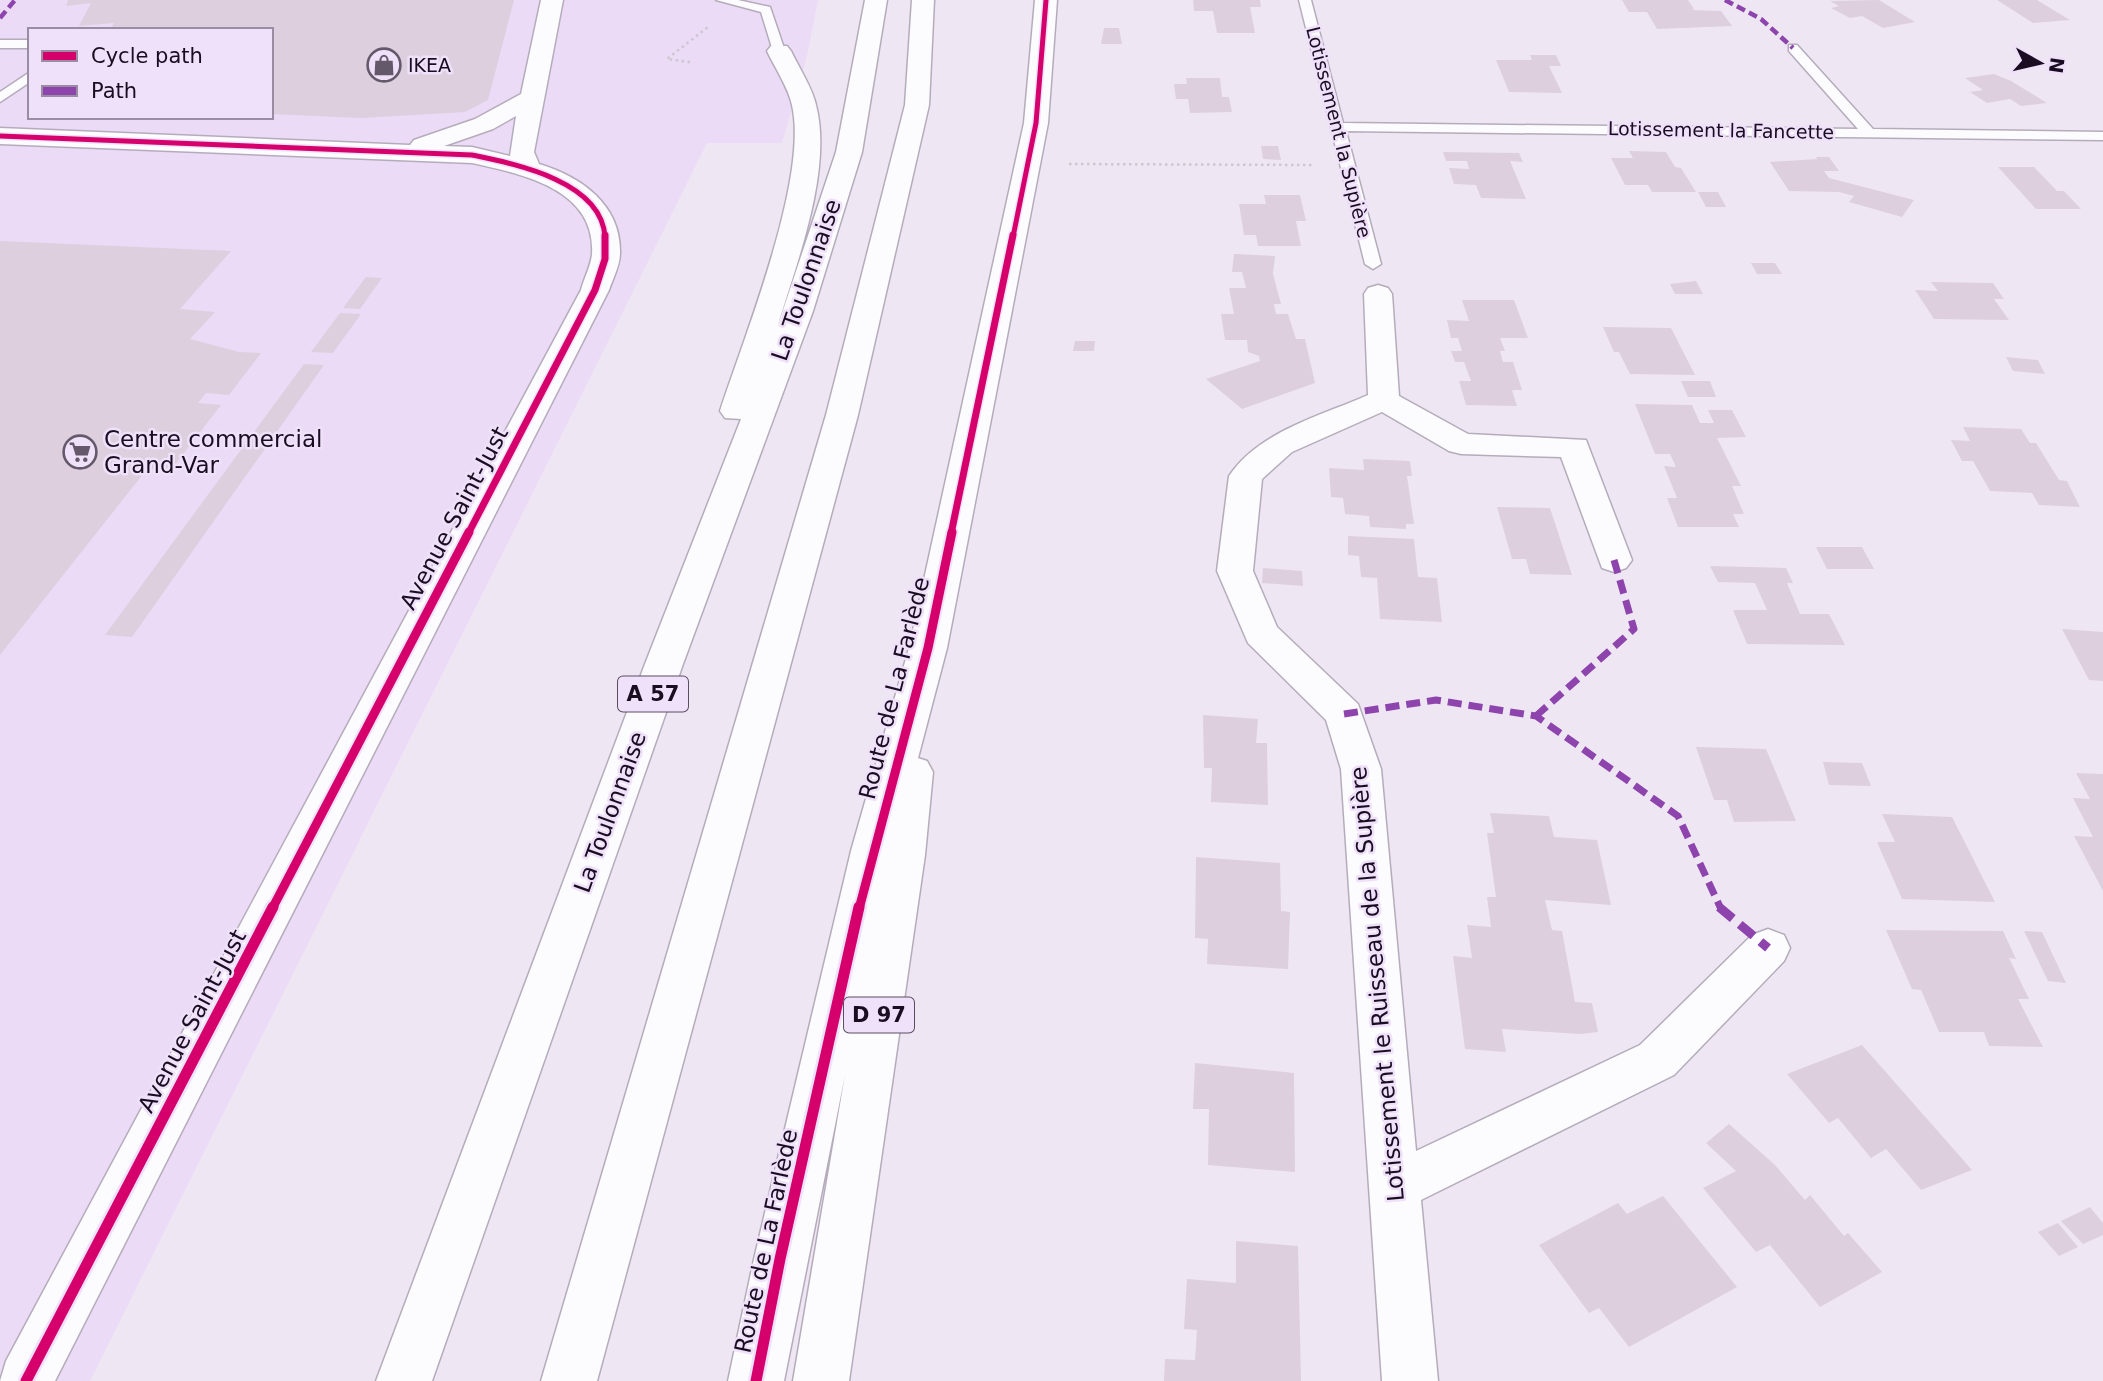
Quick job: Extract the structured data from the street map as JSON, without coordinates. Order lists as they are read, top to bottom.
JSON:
{
  "streets": {
    "main road": [
      "La Toulonnaise",
      "Avenue Saint-Just",
      "Route de La Farlède",
      "A 57",
      "Lotissement le Ruisseau de la Supière",
      "D 97"
    ],
    "lane": ["Lotissement la Fancette", "Lotissement la Supière"]
  },
  "crossings": [
    ["Lotissement la Fancette", "Lotissement la Supière"]
  ],
  "places": {
    "shop": ["IKEA"],
    "supermarket": ["Centre commercial Grand-Var"]
  },
  "legend": ["Cycle path", "Path"],
  "north": "right"
}
